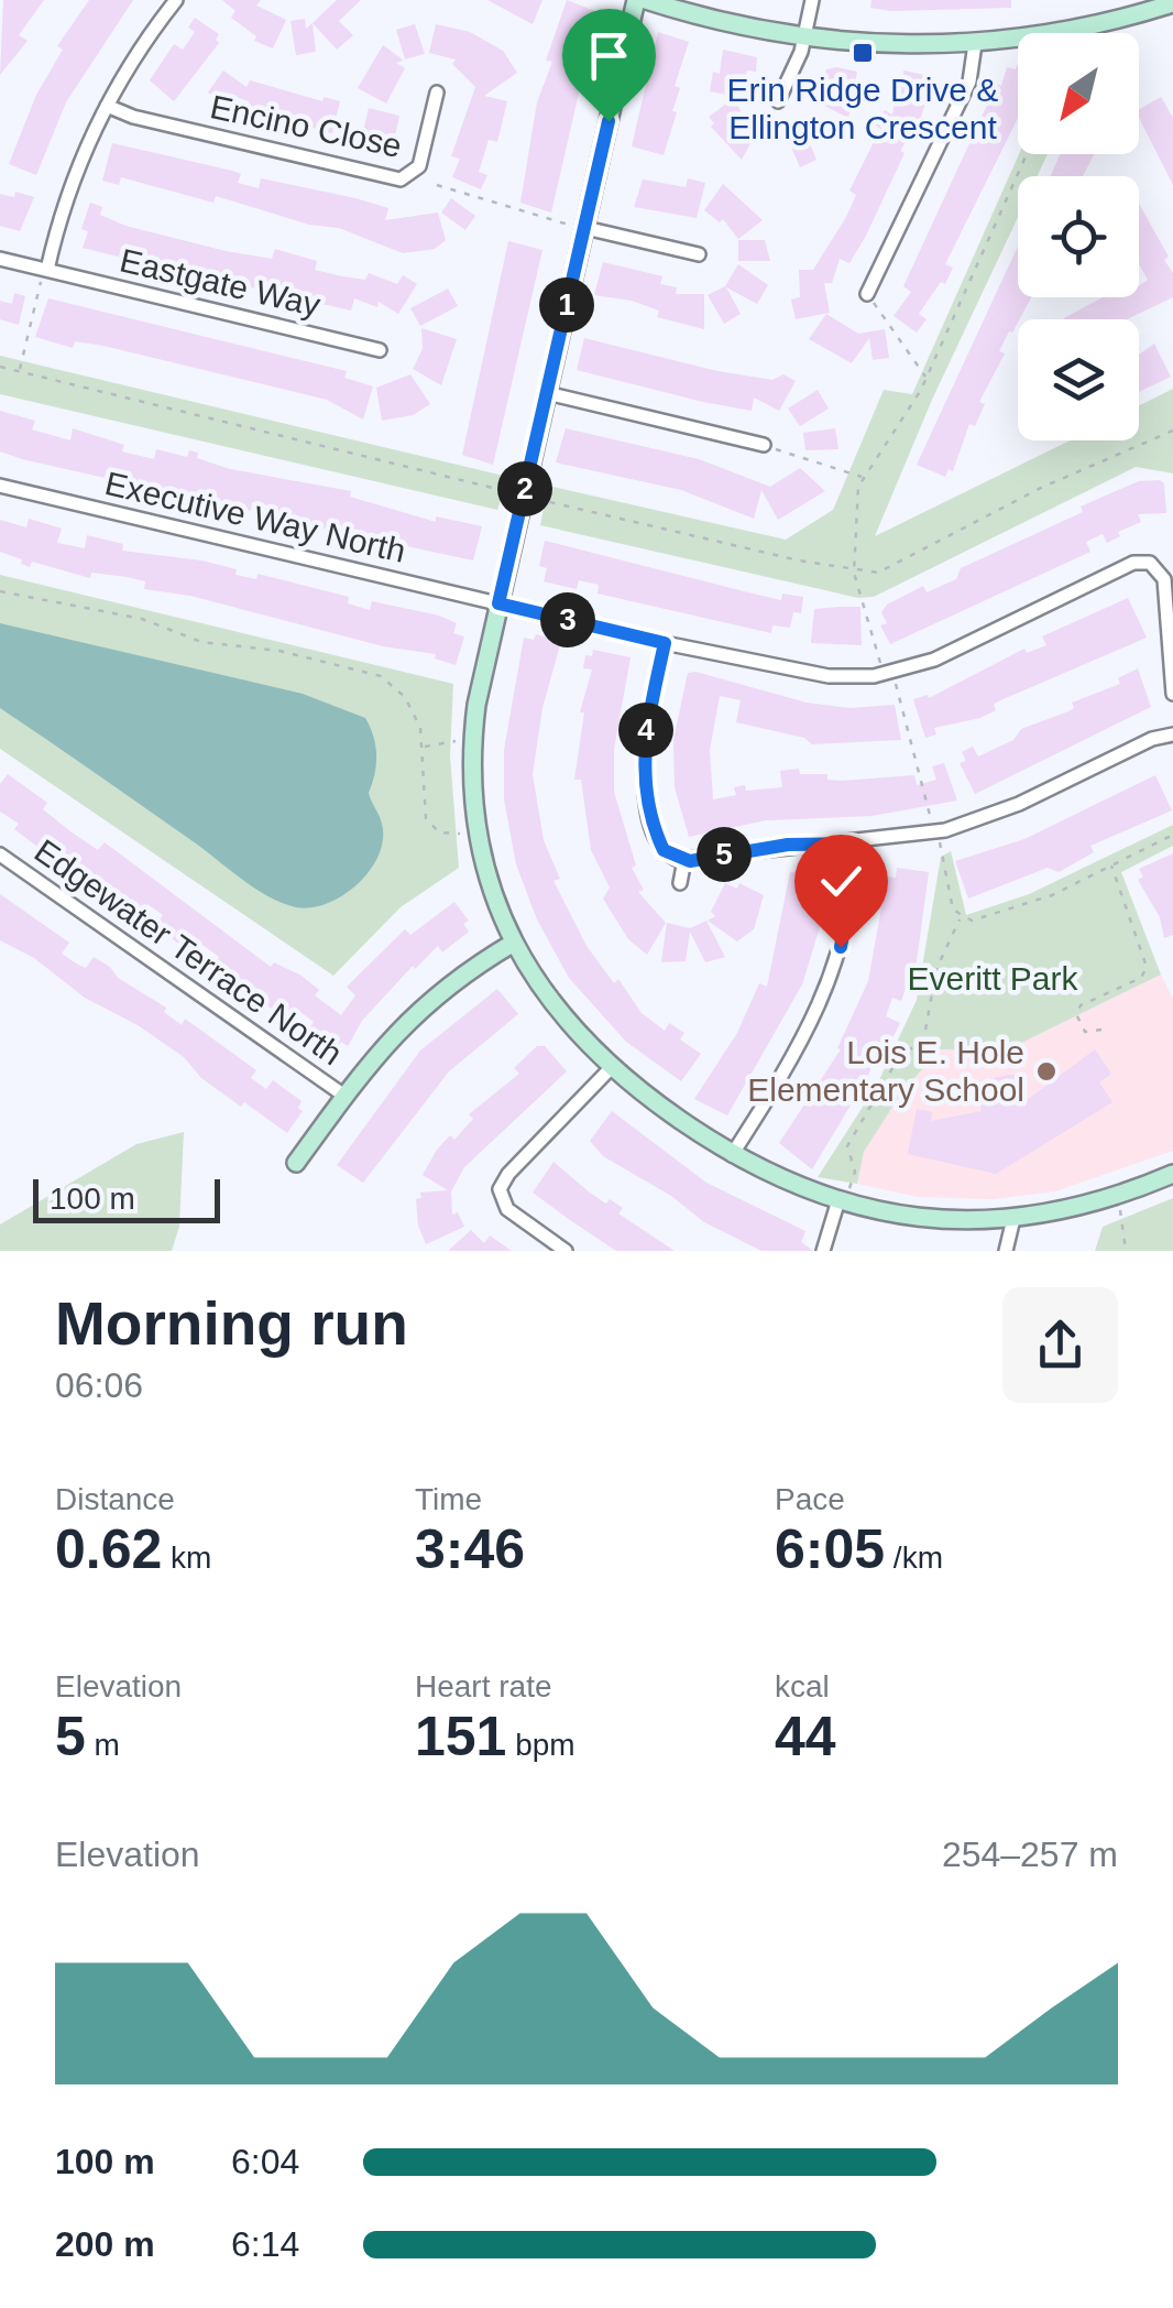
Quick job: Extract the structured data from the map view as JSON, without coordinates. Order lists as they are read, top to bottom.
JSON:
{
  "streets": {
    "street": [
      "Encino Close",
      "Eastgate Way",
      "Executive Way North",
      "Edgewater Terrace North"
    ]
  },
  "parks": ["Everitt Park"],
  "places": {
    "transit": ["Erin Ridge Drive & Ellington Crescent"],
    "other": ["Lois E. Hole Elementary School"]
  },
  "scale_bar": "100 m",
  "north": "bottom left",
  "page": {
    "pins": [
      "1",
      "2",
      "3",
      "4",
      "5"
    ],
    "scale": "100 m",
    "heading": ["Morning run", "06:06"],
    "stats": [
      ["Distance", "0.62 km"],
      ["Time", "3:46"],
      ["Pace", "6:05 /km"],
      ["Elevation", "5 m"],
      ["Heart rate", "151 bpm"],
      ["kcal", "44"]
    ],
    "chart": ["Elevation", "254–257 m"],
    "list": [
      {
        "name": "100 m",
        "note": "6:04"
      },
      {
        "name": "200 m",
        "note": "6:14"
      }
    ]
  }
}
